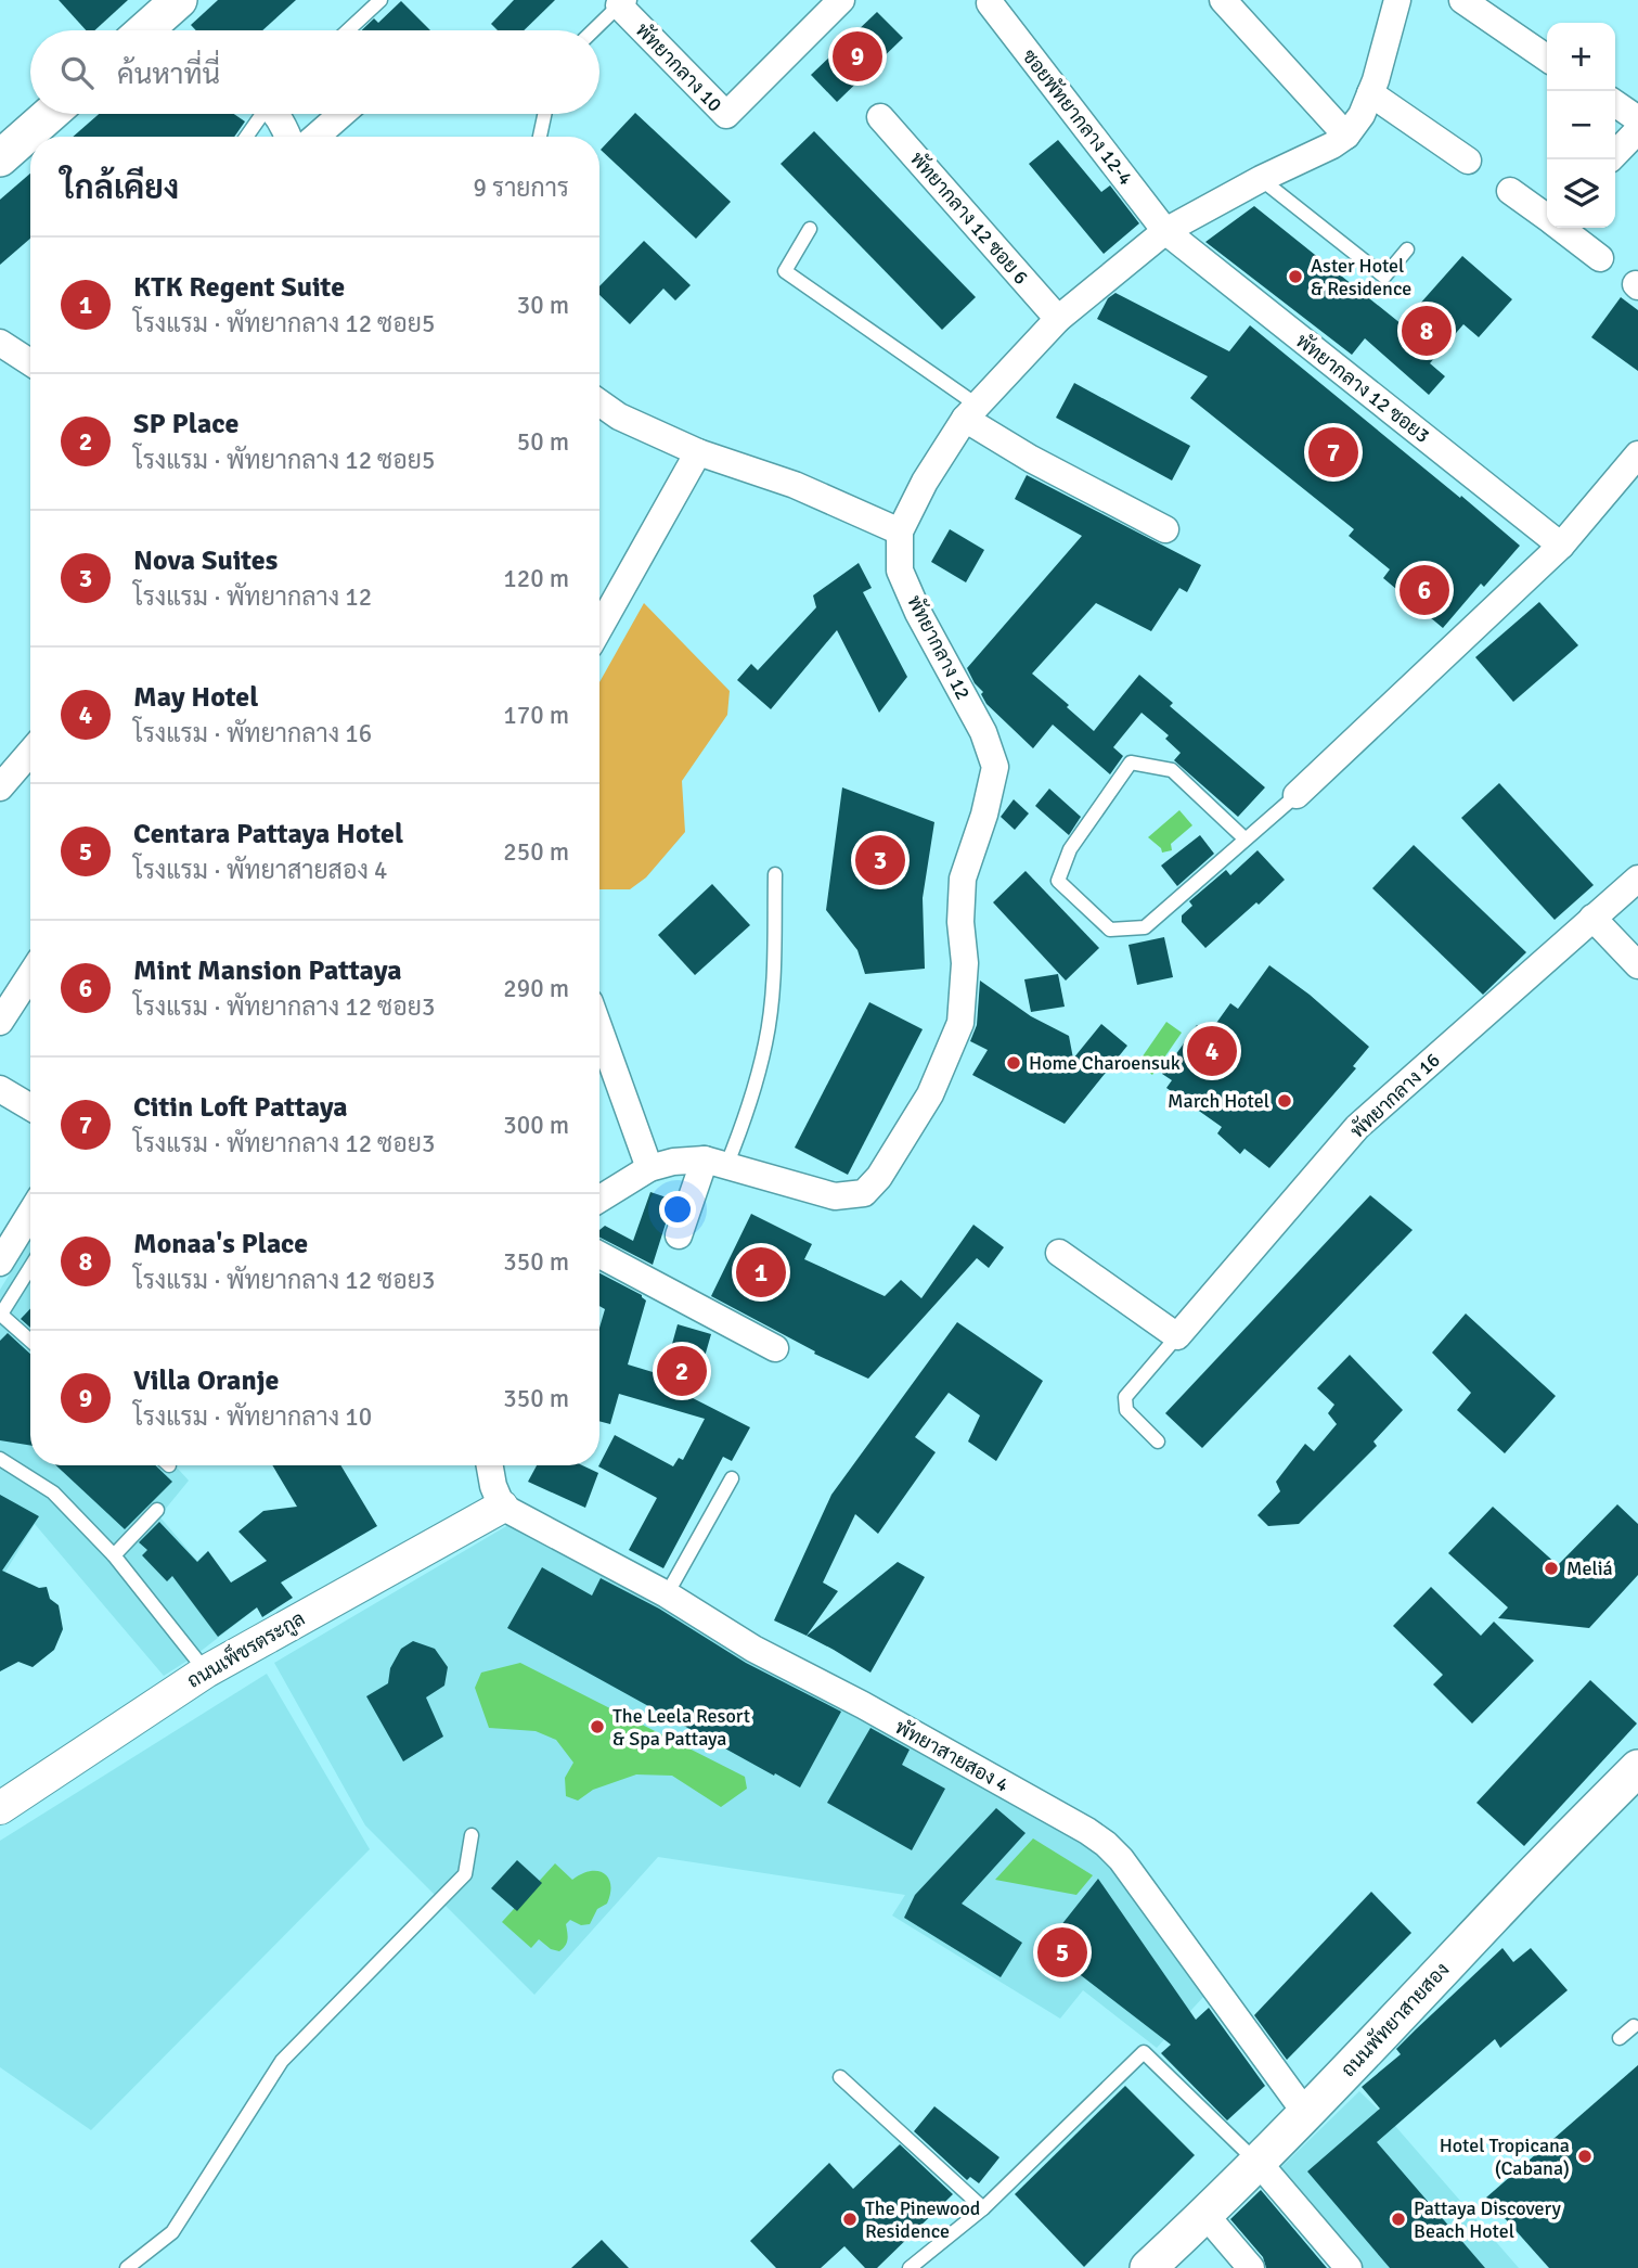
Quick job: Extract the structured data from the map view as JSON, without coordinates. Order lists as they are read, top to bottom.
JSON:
{
  "streets": {
    "main road": ["ถนนพัทยาสายสอง"],
    "street": [
      "พัทยากลาง 10",
      "ซอยพัทยากลาง 12-4",
      "พัทยากลาง 12 ซอย 6",
      "พัทยากลาง 12 ซอย3",
      "พัทยากลาง 12",
      "พัทยากลาง 16",
      "ถนนเพ็ชรตระกูล",
      "พัทยาสายสอง 4"
    ]
  },
  "crossings": [
    ["ซอยพัทยากลาง 12-4", "พัทยากลาง 12 ซอย3"],
    ["ซอยพัทยากลาง 12-4", "พัทยากลาง 12"],
    ["พัทยากลาง 12 ซอย 6", "พัทยากลาง 12"],
    ["พัทยากลาง 12 ซอย3", "พัทยากลาง 12"],
    ["ถนนเพ็ชรตระกูล", "พัทยาสายสอง 4"],
    ["พัทยาสายสอง 4", "ถนนพัทยาสายสอง"]
  ],
  "places": [
    "Aster Hotel & Residence",
    "Home Charoensuk",
    "March Hotel",
    "Meliá",
    "The Leela Resort & Spa Pattaya",
    "Hotel Tropicana (Cabana)",
    "The Pinewood Residence",
    "Pattaya Discovery Beach Hotel"
  ],
  "page": {
    "map_buttons": ["+", "−"],
    "pins": [
      "9",
      "8",
      "7",
      "6",
      "3",
      "4",
      "1",
      "2",
      "5"
    ],
    "search": "ค้นหาที่นี่",
    "heading": ["ใกล้เคียง", "9 รายการ"],
    "list": [
      {
        "mark": "1",
        "name": "KTK Regent Suite",
        "note": "โรงแรม · พัทยากลาง 12 ซอย5",
        "value": "30 m"
      },
      {
        "mark": "2",
        "name": "SP Place",
        "note": "โรงแรม · พัทยากลาง 12 ซอย5",
        "value": "50 m"
      },
      {
        "mark": "3",
        "name": "Nova Suites",
        "note": "โรงแรม · พัทยากลาง 12",
        "value": "120 m"
      },
      {
        "mark": "4",
        "name": "May Hotel",
        "note": "โรงแรม · พัทยากลาง 16",
        "value": "170 m"
      },
      {
        "mark": "5",
        "name": "Centara Pattaya Hotel",
        "note": "โรงแรม · พัทยาสายสอง 4",
        "value": "250 m"
      },
      {
        "mark": "6",
        "name": "Mint Mansion Pattaya",
        "note": "โรงแรม · พัทยากลาง 12 ซอย3",
        "value": "290 m"
      },
      {
        "mark": "7",
        "name": "Citin Loft Pattaya",
        "note": "โรงแรม · พัทยากลาง 12 ซอย3",
        "value": "300 m"
      },
      {
        "mark": "8",
        "name": "Monaa's Place",
        "note": "โรงแรม · พัทยากลาง 12 ซอย3",
        "value": "350 m"
      },
      {
        "mark": "9",
        "name": "Villa Oranje",
        "note": "โรงแรม · พัทยากลาง 10",
        "value": "350 m"
      }
    ]
  }
}
